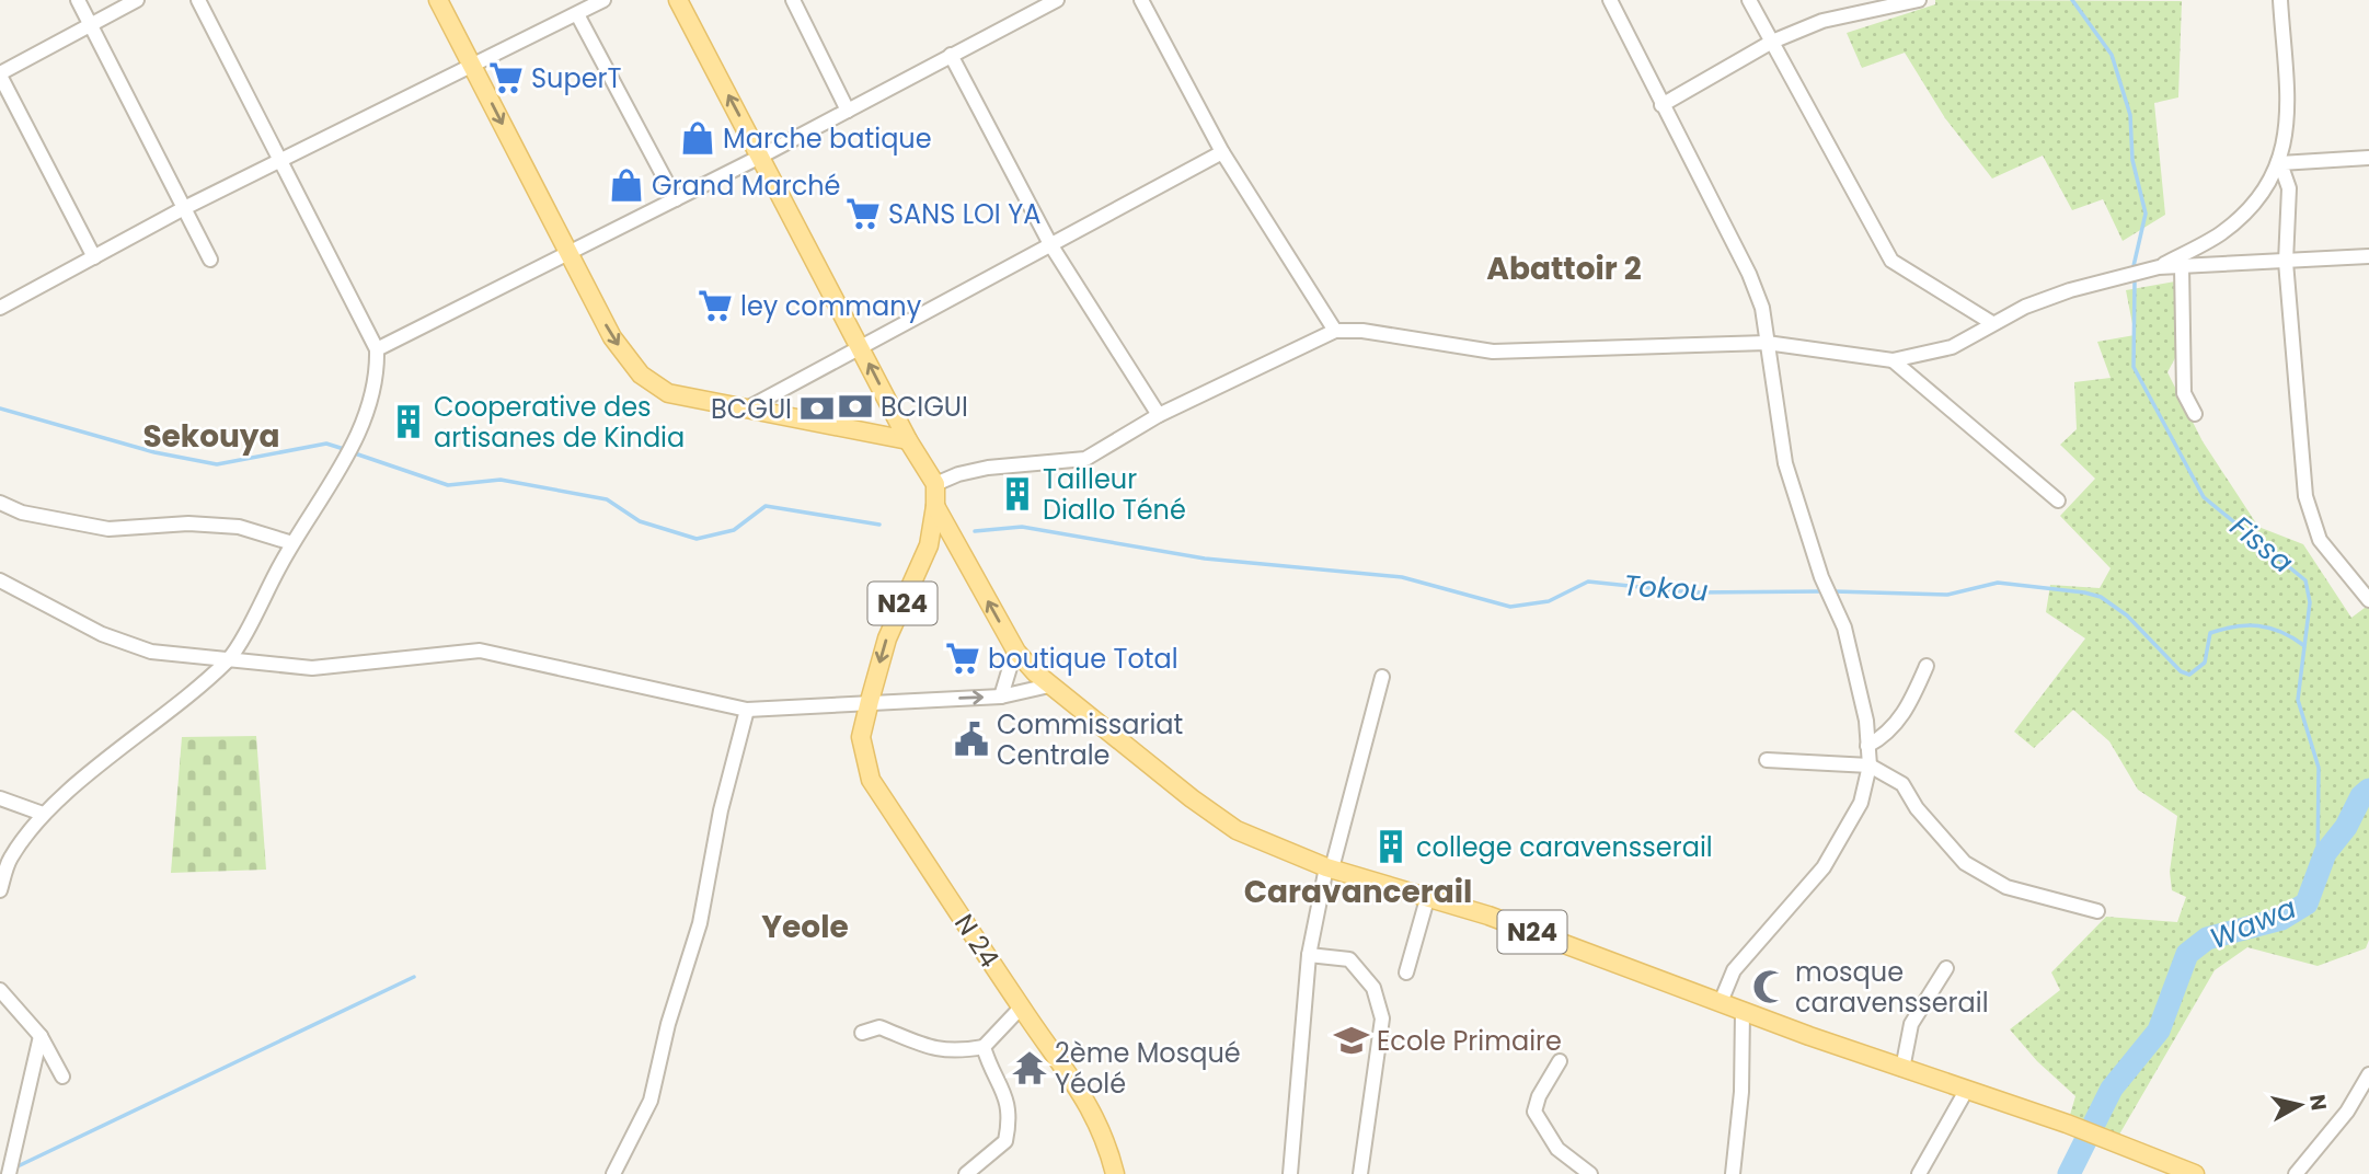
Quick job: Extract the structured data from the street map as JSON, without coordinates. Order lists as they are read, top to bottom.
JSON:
{
  "streets": {
    "main road": ["N24", "N 24"]
  },
  "crossings": [
    ["N24", "N 24"]
  ],
  "districts": [
    "Abattoir 2",
    "Sekouya",
    "Caravancerail",
    "Yeole"
  ],
  "water": ["Fissa", "Tokou", "Wawa"],
  "places": {
    "supermarket": [
      "SuperT",
      "SANS LOI YA",
      "ley commany",
      "boutique Total"
    ],
    "shop": ["Marche batique", "Grand Marché"],
    "bank": ["BCIGUI", "BCGUI"],
    "building": ["Cooperative des artisanes de Kindia", "Tailleur Diallo Téné", "college caravensserail"],
    "public building": ["Commissariat Centrale"],
    "mosque": ["mosque caravensserail"],
    "school or university": ["Ecole Primaire"],
    "temple": ["2ème Mosqué Yéolé"]
  },
  "north": "right"
}
